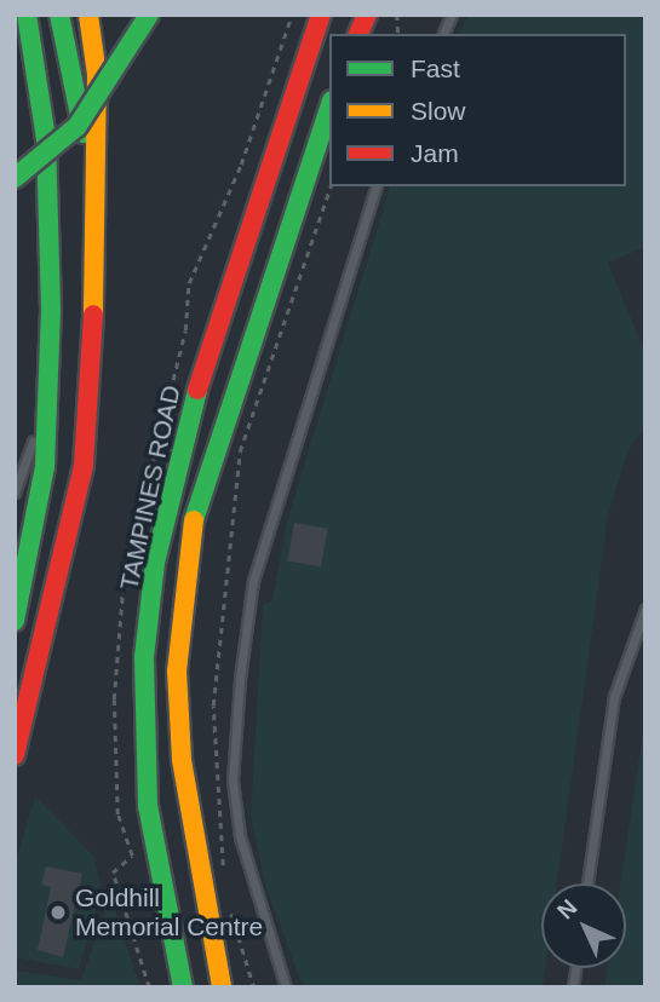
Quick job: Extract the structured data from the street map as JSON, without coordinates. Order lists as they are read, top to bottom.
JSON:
{
  "streets": {
    "main road": ["TAMPINES ROAD"]
  },
  "places": ["Goldhill Memorial Centre"],
  "legend": ["Fast", "Slow", "Jam"],
  "north": "top left"
}
